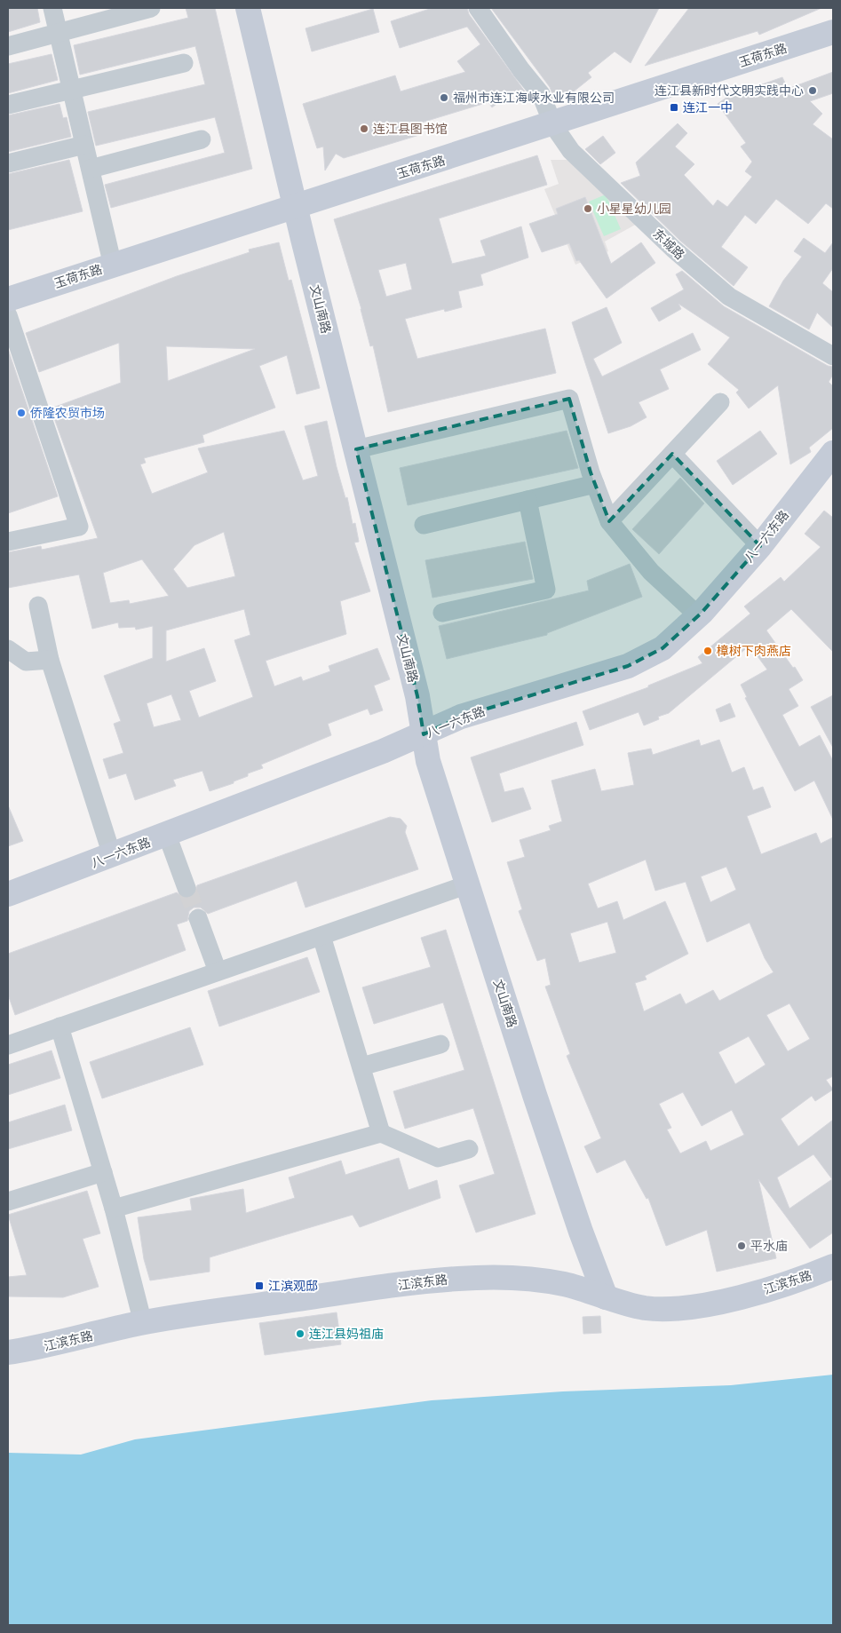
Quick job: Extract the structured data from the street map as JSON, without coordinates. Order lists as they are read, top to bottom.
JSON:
{
  "streets": {
    "main road": [
      "玉荷东路",
      "文山南路",
      "八一六东路",
      "江滨东路"
    ],
    "street": ["东城路"]
  },
  "crossings": [
    ["玉荷东路", "东城路"],
    ["玉荷东路", "文山南路"],
    ["文山南路", "八一六东路"],
    ["文山南路", "江滨东路"]
  ],
  "places": {
    "other": [
      "连江县新时代文明实践中心",
      "福州市连江海峡水业有限公司",
      "连江县图书馆",
      "小星星幼儿园",
      "侨隆农贸市场",
      "樟树下肉燕店",
      "平水庙",
      "连江县妈祖庙"
    ],
    "transit": ["连江一中", "江滨观邸"]
  }
}
